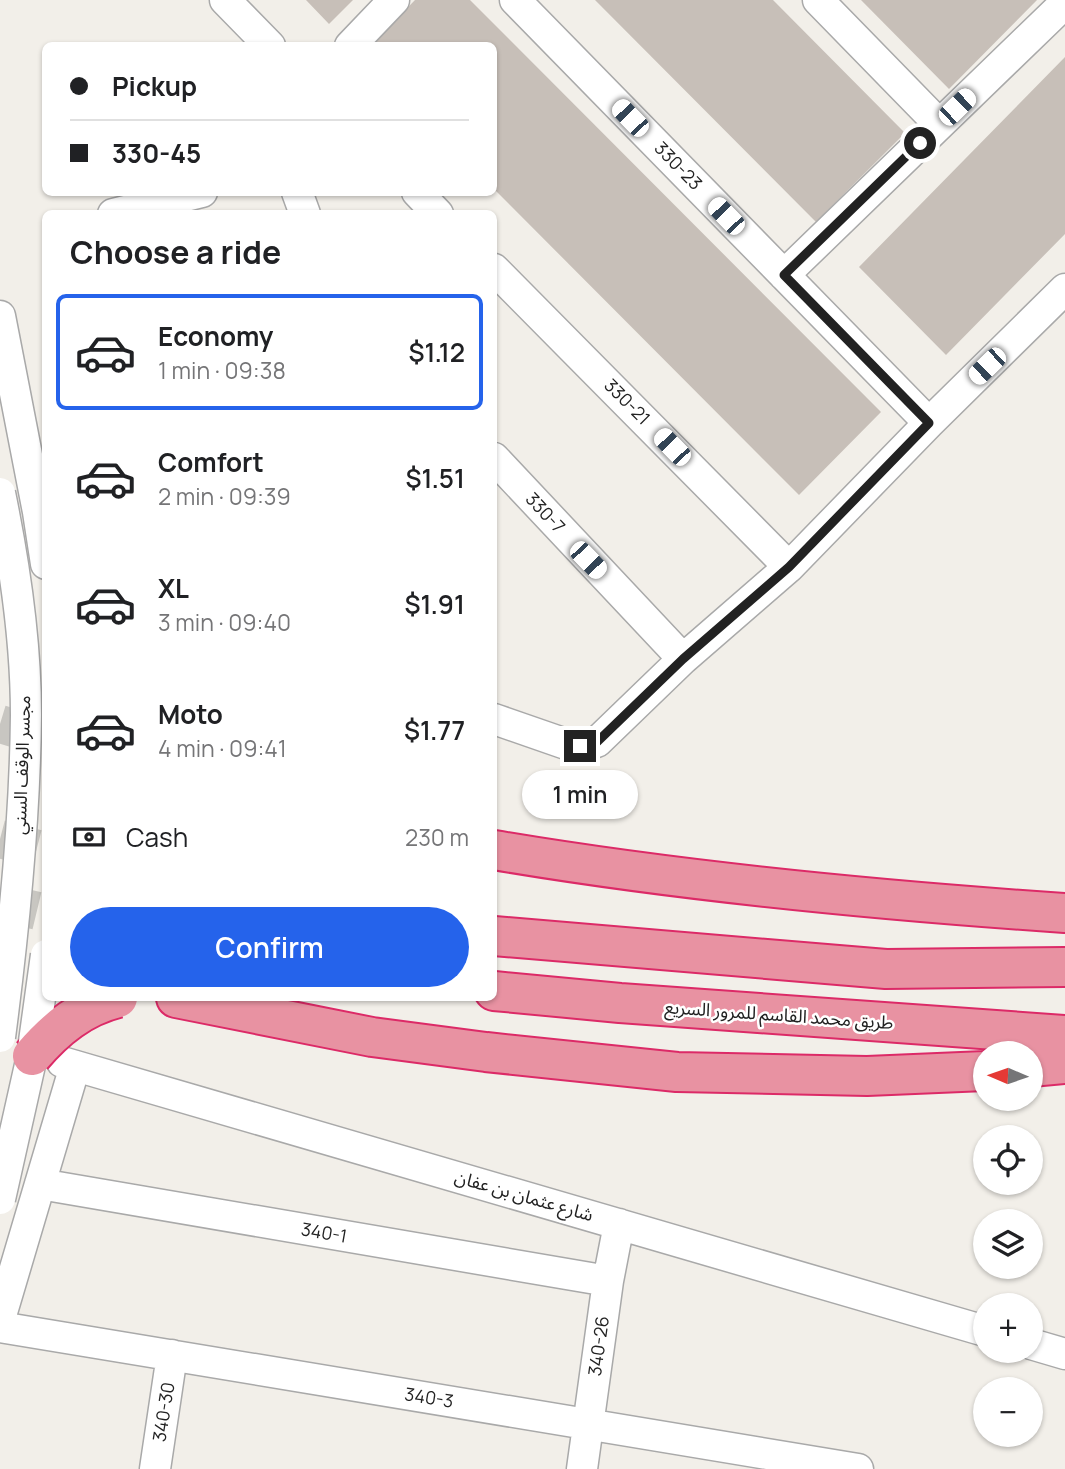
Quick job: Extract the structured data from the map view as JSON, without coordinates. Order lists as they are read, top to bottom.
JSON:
{
  "streets": {
    "highway": ["طريق محمد القاسم للمرور السريع"],
    "street": [
      "330-23",
      "330-21",
      "330-7",
      "مجسر الوقف السني",
      "شارع عثمان بن عفان",
      "340-1",
      "340-26",
      "340-3",
      "340-30"
    ]
  },
  "crossings": [
    ["مجسر الوقف السني", "شارع عثمان بن عفان"],
    ["شارع عثمان بن عفان", "340-26"],
    ["340-1", "340-26"],
    ["340-26", "340-3"],
    ["340-3", "340-30"]
  ],
  "north": "left",
  "page": {
    "banner": ["Pickup", "330-45"],
    "heading": "Choose a ride",
    "list": [
      {
        "name": "Economy",
        "note": "1 min · 09:38",
        "value": "$1.12"
      },
      {
        "name": "Comfort",
        "note": "2 min · 09:39",
        "value": "$1.51"
      },
      {
        "name": "XL",
        "note": "3 min · 09:40",
        "value": "$1.91"
      },
      {
        "name": "Moto",
        "note": "4 min · 09:41",
        "value": "$1.77"
      }
    ],
    "bubble": "1 min",
    "pay": ["Cash", "230 m"],
    "buttons": "Confirm",
    "map_buttons": ["+", "−"]
  }
}
